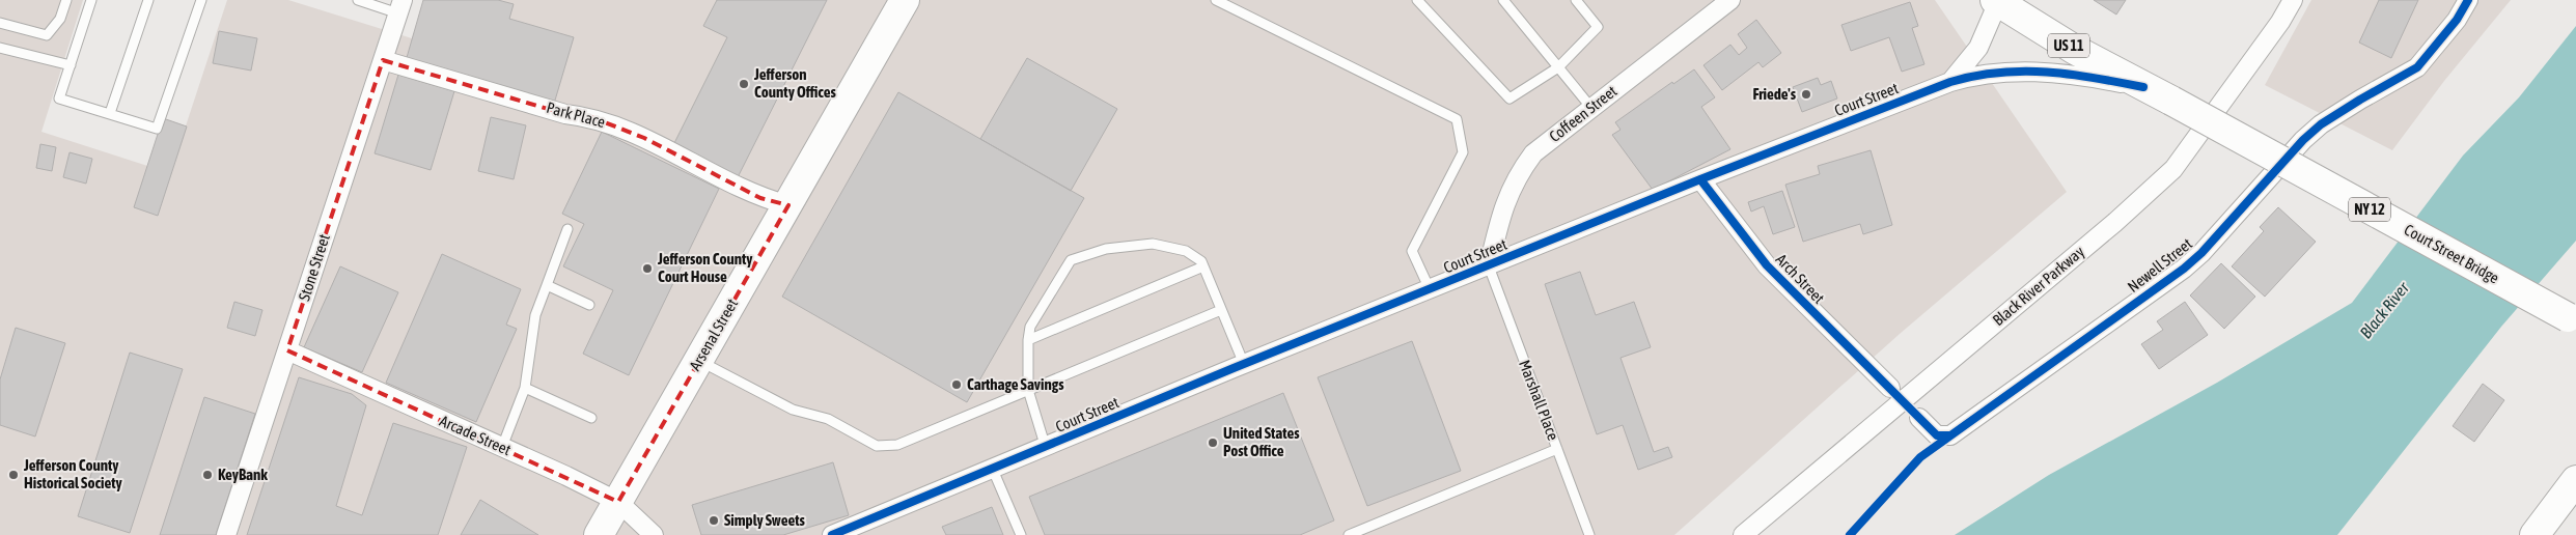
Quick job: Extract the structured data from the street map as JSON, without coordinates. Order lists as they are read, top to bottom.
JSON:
{
  "streets": {
    "main road": [
      "US 11",
      "NY 12",
      "Court Street Bridge",
      "Arsenal Street"
    ],
    "street": [
      "Court Street",
      "Coffeen Street",
      "Park Place",
      "Newell Street",
      "Stone Street",
      "Arch Street",
      "Black River Parkway",
      "Arcade Street"
    ],
    "lane": ["Marshall Place"]
  },
  "crossings": [
    ["US 11", "Court Street"],
    ["US 11", "Court Street Bridge"],
    ["Court Street", "Coffeen Street"],
    ["Court Street", "Arch Street"],
    ["Court Street", "Marshall Place"],
    ["Coffeen Street", "Marshall Place"],
    ["Park Place", "Stone Street"],
    ["Park Place", "Arsenal Street"],
    ["Stone Street", "Arcade Street"],
    ["Arsenal Street", "Arcade Street"]
  ],
  "water": ["Black River"],
  "places": [
    "Jefferson County Offices",
    "Friede's",
    "Jefferson County Court House",
    "Carthage Savings",
    "United States Post Office",
    "Jefferson County Historical Society",
    "KeyBank",
    "Simply Sweets"
  ]
}
